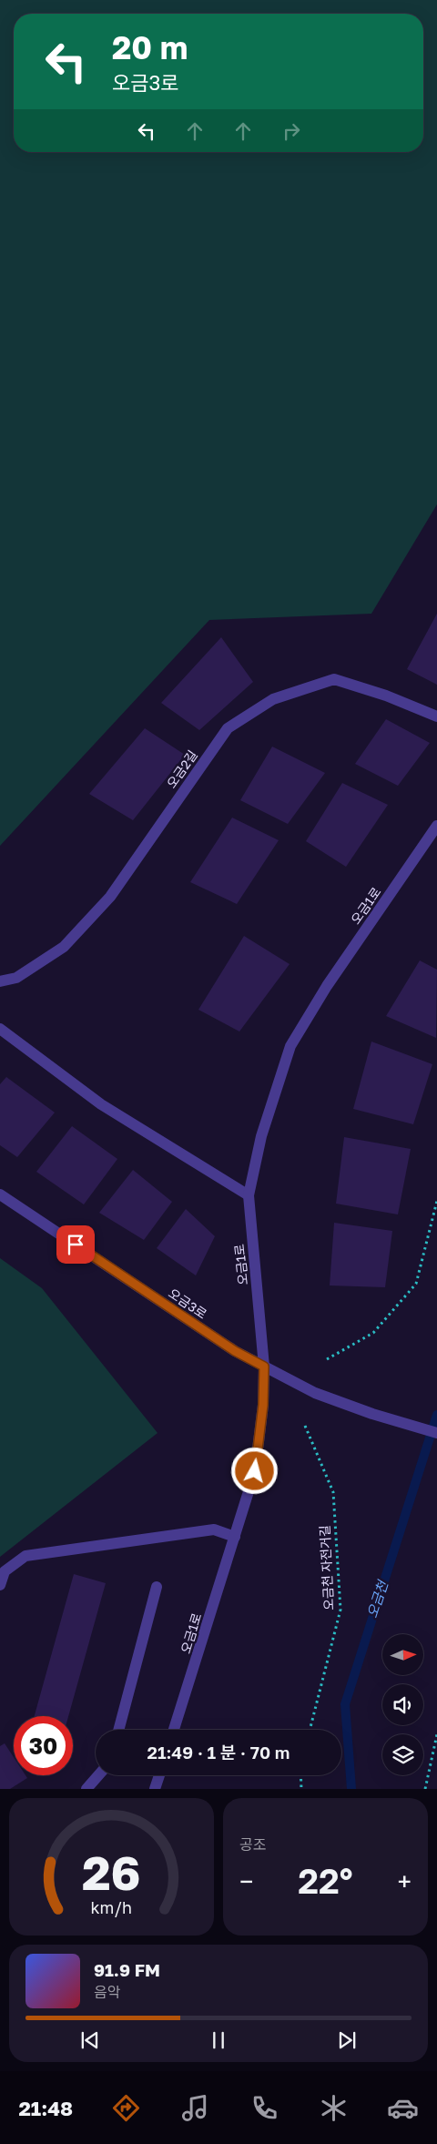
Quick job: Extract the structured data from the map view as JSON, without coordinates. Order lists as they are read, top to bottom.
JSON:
{
  "streets": {
    "street": ["오금2길", "오금1로", "오금3로"],
    "path": ["오금천 자전거길"]
  },
  "crossings": [
    ["오금1로", "오금3로"]
  ],
  "water": ["오금천"],
  "north": "right",
  "page": {
    "turn": ["20 m", "오금3로"],
    "limit": "30",
    "trip": "21:49 · 1 분 · 70 m",
    "tile": "공조",
    "heat": ["−", "22°", "+"],
    "song": ["91.9 FM", "음악"],
    "tabs": "21:48",
    "gauge": ["26", "km/h"]
  }
}
